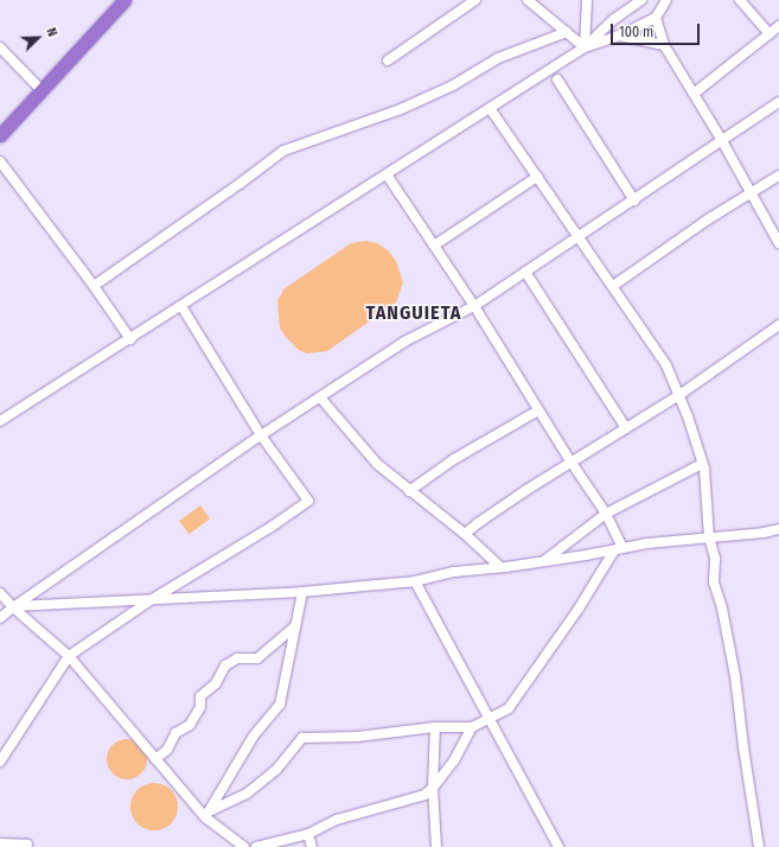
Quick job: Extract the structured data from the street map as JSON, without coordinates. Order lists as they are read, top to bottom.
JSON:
{
  "districts": ["TANGUIETA"],
  "scale_bar": "100 m",
  "north": "top right"
}
